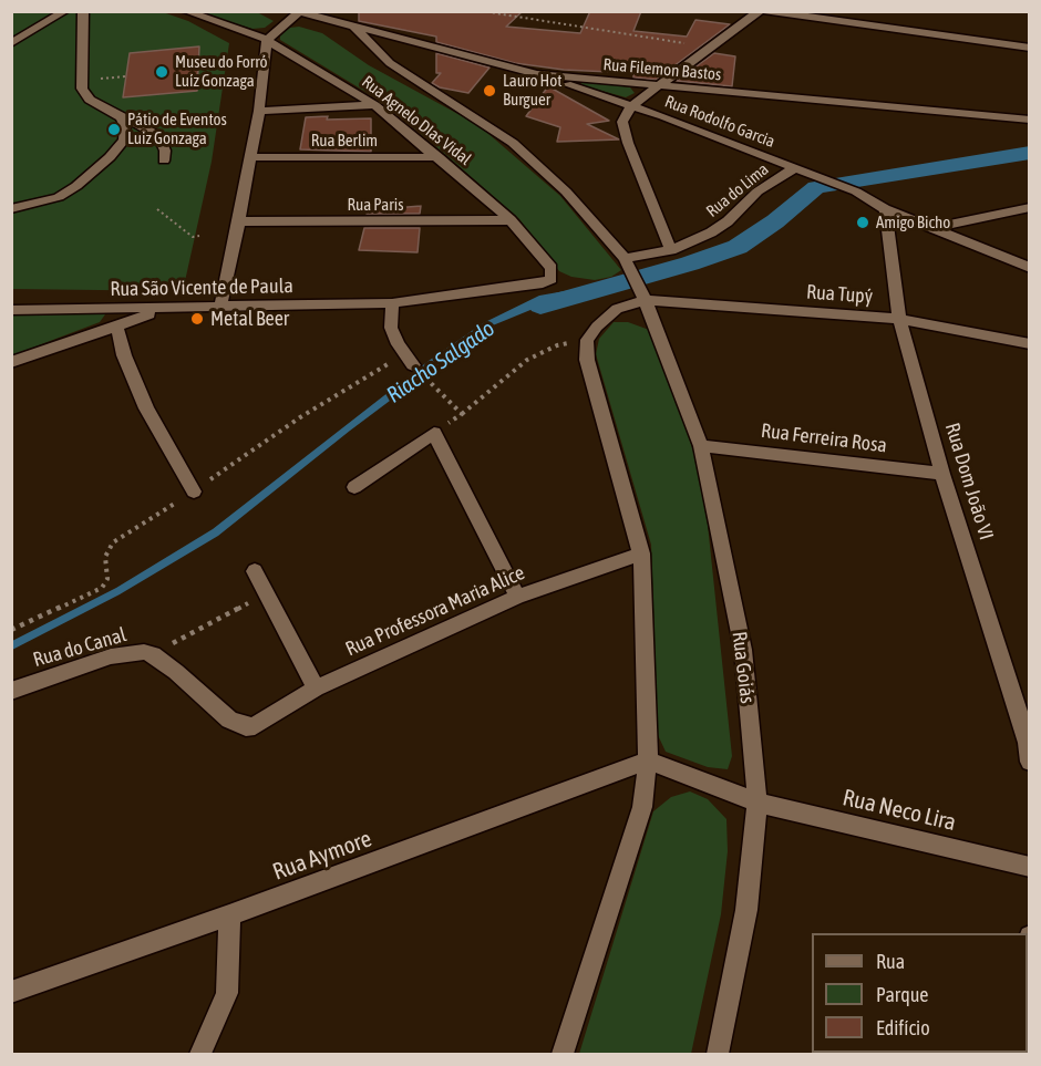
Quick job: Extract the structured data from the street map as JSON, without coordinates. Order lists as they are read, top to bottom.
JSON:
{
  "streets": {
    "street": [
      "Rua Filemon Bastos",
      "Rua Agnelo DIas Vidal",
      "Rua Rodolfo Garcia",
      "Rua Berlim",
      "Rua do Lima",
      "Rua Paris",
      "Rua São Vicente de Paula",
      "Rua Tupý",
      "Rua Ferreira Rosa",
      "Rua Dom João VI",
      "Rua Professora Maria Alice",
      "Rua do Canal",
      "Rua Goiás",
      "Rua Neco Lira",
      "Rua Aymore"
    ]
  },
  "crossings": [
    ["Rua Filemon Bastos", "Rua Rodolfo Garcia"],
    ["Rua Filemon Bastos", "Rua Goiás"],
    ["Rua Agnelo DIas Vidal", "Rua Berlim"],
    ["Rua Agnelo DIas Vidal", "Rua Paris"],
    ["Rua Agnelo DIas Vidal", "Rua São Vicente de Paula"],
    ["Rua Rodolfo Garcia", "Rua do Lima"],
    ["Rua Rodolfo Garcia", "Rua Dom João VI"],
    ["Rua do Lima", "Rua Goiás"],
    ["Rua Tupý", "Rua Dom João VI"],
    ["Rua Tupý", "Rua Goiás"],
    ["Rua Ferreira Rosa", "Rua Dom João VI"],
    ["Rua Ferreira Rosa", "Rua Goiás"],
    ["Rua Professora Maria Alice", "Rua do Canal"],
    ["Rua Goiás", "Rua Neco Lira"],
    ["Rua Neco Lira", "Rua Aymore"]
  ],
  "water": ["Riacho Salgado"],
  "places": [
    "Museu do Forró Luíz Gonzaga",
    "Lauro Hot Burguer",
    "Pátio de Eventos Luiz Gonzaga",
    "Amigo Bicho",
    "Metal Beer"
  ],
  "legend": ["Rua", "Parque", "Edifício"]
}
